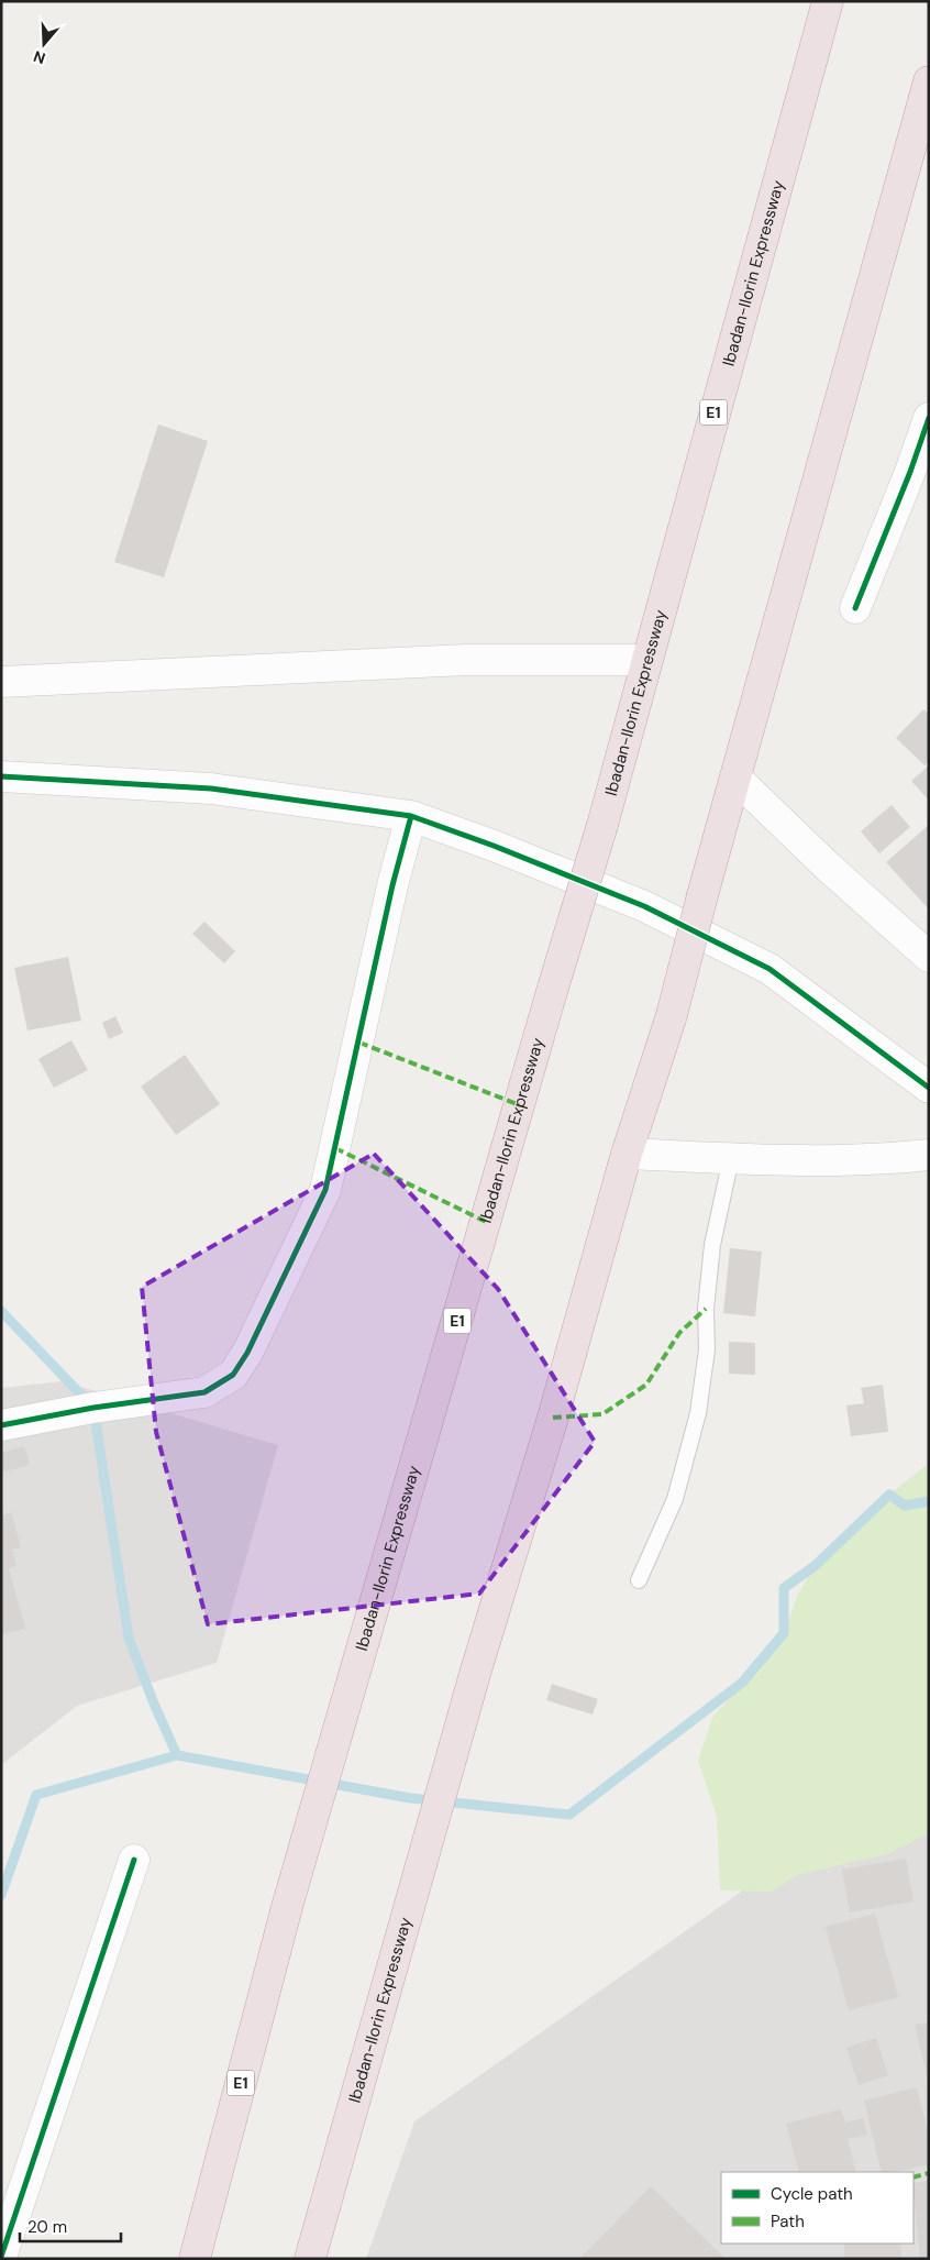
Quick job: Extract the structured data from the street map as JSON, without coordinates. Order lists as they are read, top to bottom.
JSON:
{
  "streets": {
    "highway": ["Ibadan-Ilorin Expressway", "E1"]
  },
  "legend": ["Cycle path", "Path"],
  "scale_bar": "20 m",
  "north": "bottom"
}
